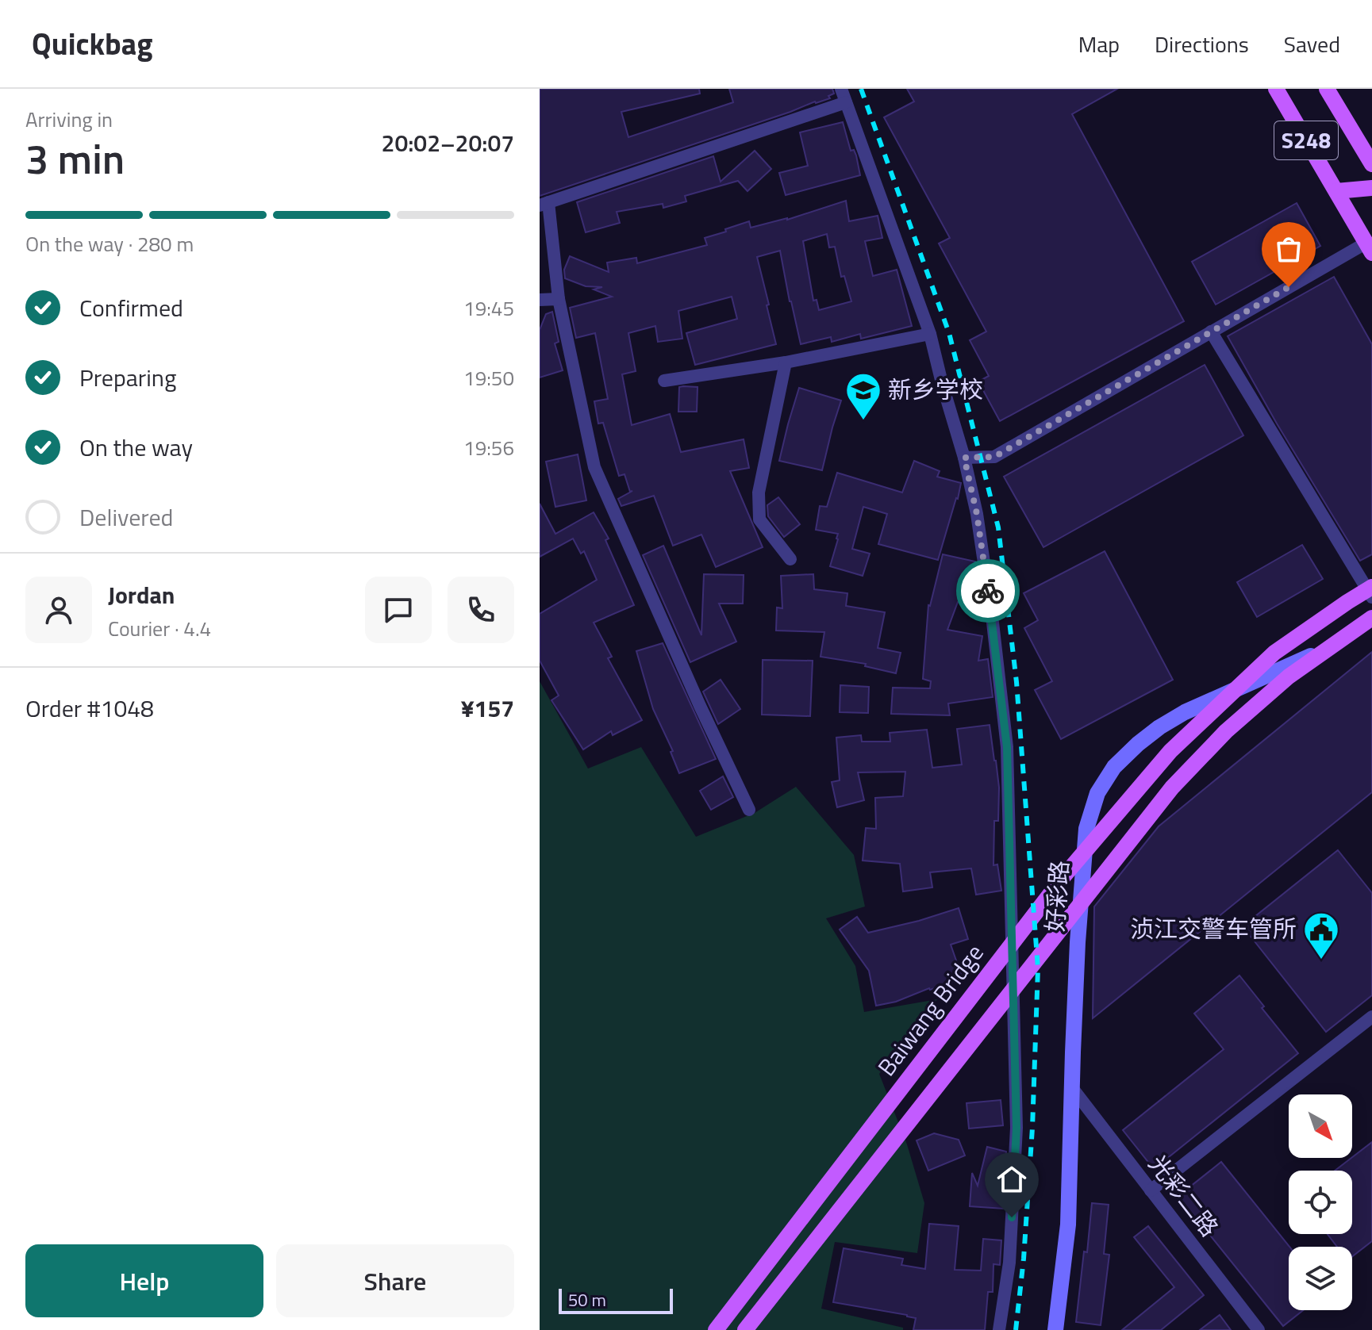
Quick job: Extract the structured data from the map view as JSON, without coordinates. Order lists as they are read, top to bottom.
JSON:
{
  "streets": {
    "main road": ["S248", "Baiwang Bridge"],
    "street": ["好彩路", "光彩二路"]
  },
  "crossings": [
    ["好彩路", "光彩二路"]
  ],
  "places": {
    "school or university": ["新乡学校"],
    "public building": ["浈江交警车管所"]
  },
  "scale_bar": "50 m",
  "north": "bottom right",
  "page": {
    "header": "Quickbag",
    "nav": ["Map", "Directions", "Saved"],
    "heading": ["3 min", "Arriving in", "20:02–20:07"],
    "panel": [
      "Jordan",
      "Courier · 4.4",
      "Order #1048",
      "¥157"
    ],
    "bar": "On the way · 280 m",
    "list": [
      ["Confirmed", "19:45"],
      ["Preparing", "19:50"],
      ["On the way", "19:56"],
      "Delivered"
    ],
    "buttons": ["Help", "Share"],
    "scale": "50 m"
  }
}
